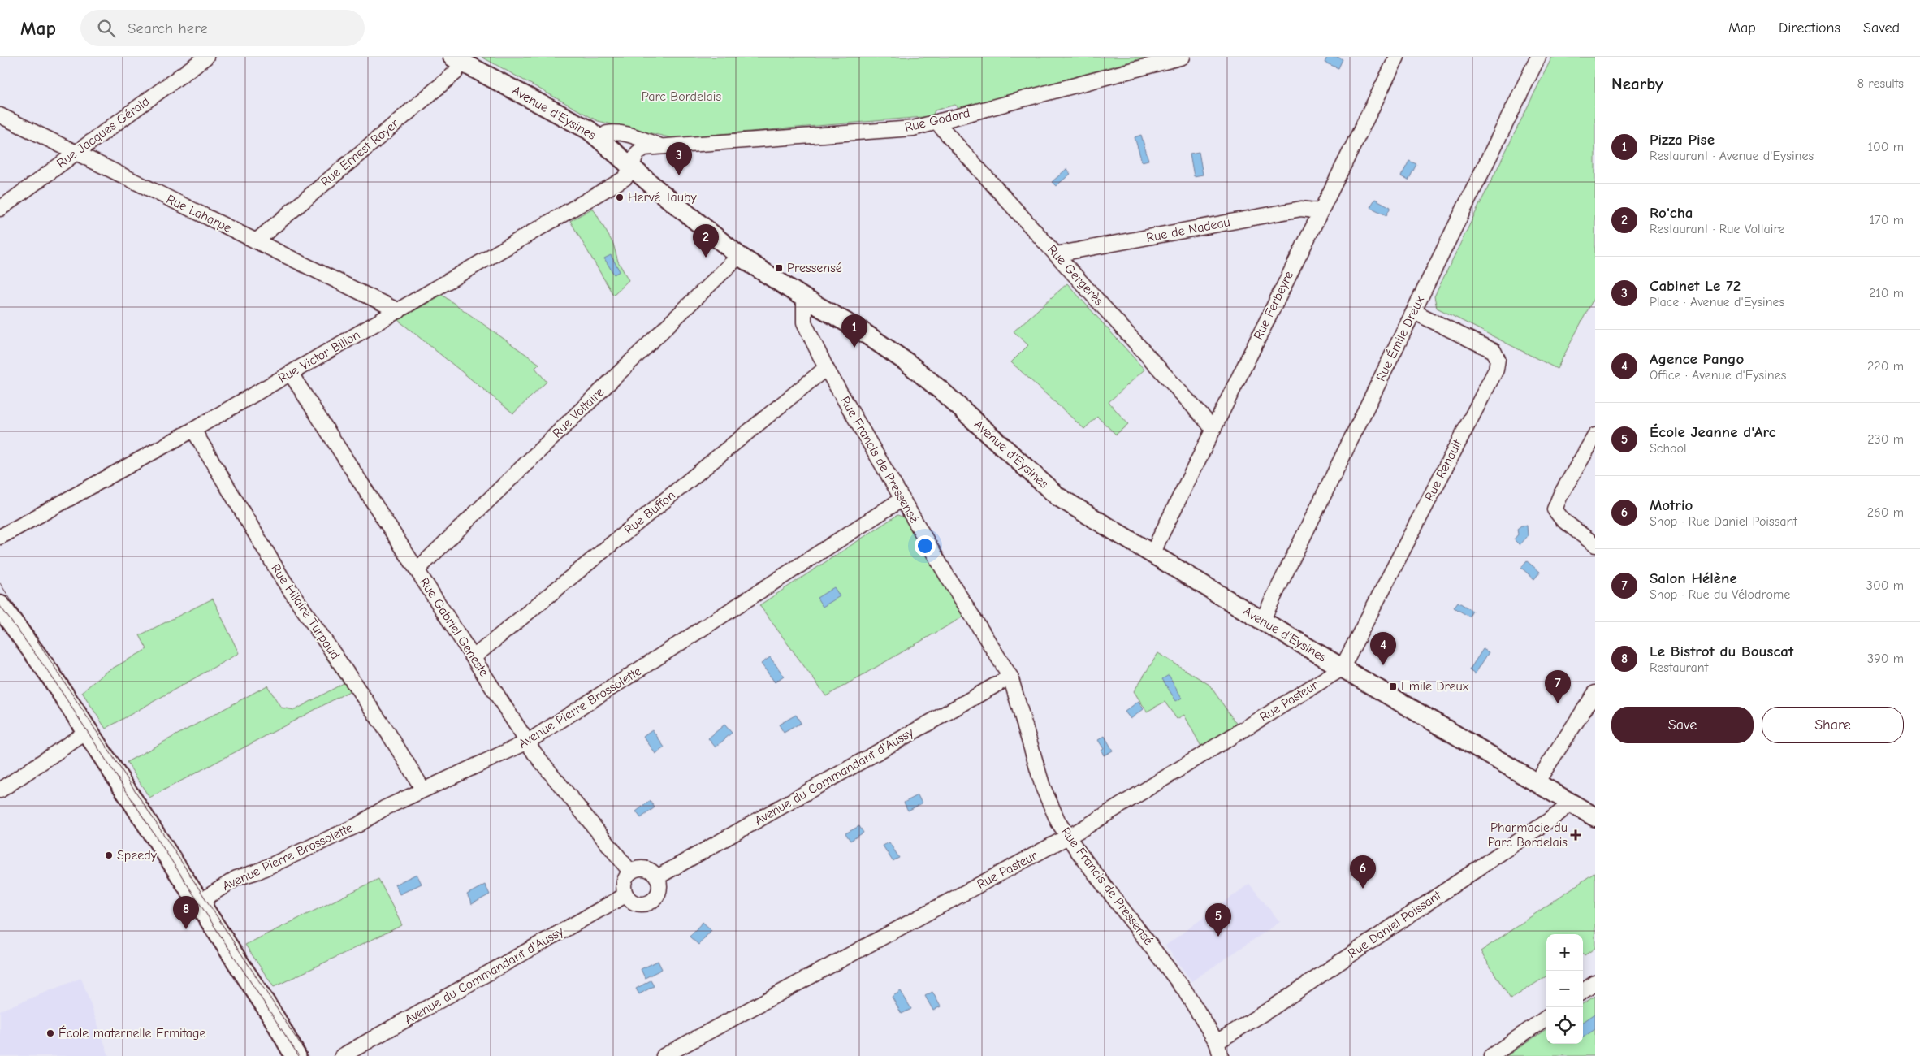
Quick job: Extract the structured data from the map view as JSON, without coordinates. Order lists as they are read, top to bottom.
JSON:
{
  "streets": {
    "street": [
      "Avenue d'Eysines",
      "Rue Godard",
      "Rue Jacques Gérald",
      "Rue Ernest Royer",
      "Rue Laharpe",
      "Rue de Nadeau",
      "Rue Gergerès",
      "Rue Ferbeyre",
      "Rue Émile Dreux",
      "Rue Victor Billon",
      "Rue Voltaire",
      "Rue Francis de Pressensé",
      "Rue Renault",
      "Rue Buffon",
      "Rue Hilaire Turpaud",
      "Rue Gabriel Geneste",
      "Rue Pasteur",
      "Avenue Pierre Brossolette",
      "Avenue du Commandant d'Aussy",
      "Rue Daniel Poissant"
    ]
  },
  "crossings": [
    ["Avenue d'Eysines", "Rue Godard"],
    ["Avenue d'Eysines", "Rue Ernest Royer"],
    ["Avenue d'Eysines", "Rue Ferbeyre"],
    ["Avenue d'Eysines", "Rue Émile Dreux"],
    ["Avenue d'Eysines", "Rue Victor Billon"],
    ["Avenue d'Eysines", "Rue Voltaire"],
    ["Avenue d'Eysines", "Rue Francis de Pressensé"],
    ["Avenue d'Eysines", "Rue Renault"],
    ["Avenue d'Eysines", "Rue Pasteur"],
    ["Avenue d'Eysines", "Rue Daniel Poissant"],
    ["Rue Godard", "Rue Gergerès"],
    ["Rue Godard", "Rue Victor Billon"],
    ["Rue Jacques Gérald", "Rue Laharpe"],
    ["Rue Ernest Royer", "Rue Laharpe"],
    ["Rue Laharpe", "Rue Victor Billon"],
    ["Rue de Nadeau", "Rue Gergerès"],
    ["Rue de Nadeau", "Rue Ferbeyre"],
    ["Rue Gergerès", "Rue Ferbeyre"],
    ["Rue Émile Dreux", "Rue Renault"],
    ["Rue Victor Billon", "Rue Hilaire Turpaud"],
    ["Rue Victor Billon", "Rue Gabriel Geneste"],
    ["Rue Voltaire", "Rue Gabriel Geneste"],
    ["Rue Francis de Pressensé", "Rue Buffon"],
    ["Rue Francis de Pressensé", "Rue Pasteur"],
    ["Rue Francis de Pressensé", "Avenue Pierre Brossolette"],
    ["Rue Francis de Pressensé", "Avenue du Commandant d'Aussy"],
    ["Rue Francis de Pressensé", "Rue Daniel Poissant"],
    ["Rue Renault", "Rue Pasteur"],
    ["Rue Buffon", "Rue Gabriel Geneste"],
    ["Rue Hilaire Turpaud", "Avenue Pierre Brossolette"],
    ["Rue Gabriel Geneste", "Avenue Pierre Brossolette"],
    ["Rue Gabriel Geneste", "Avenue du Commandant d'Aussy"]
  ],
  "parks": ["Parc Bordelais"],
  "places": {
    "other": ["Hervé Tauby", "Speedy", "École maternelle Ermitage"],
    "transit": ["Pressensé", "Emile Dreux"],
    "health": ["Pharmacie du Parc Bordelais"]
  },
  "page": {
    "header": "Map",
    "search": "Search here",
    "nav": ["Map", "Directions", "Saved"],
    "heading": ["Nearby", "8 results"],
    "list": [
      {
        "mark": "1",
        "name": "Pizza Pise",
        "note": "Restaurant · Avenue d'Eysines",
        "value": "100 m"
      },
      {
        "mark": "2",
        "name": "Ro'cha",
        "note": "Restaurant · Rue Voltaire",
        "value": "170 m"
      },
      {
        "mark": "3",
        "name": "Cabinet Le 72",
        "note": "Place · Avenue d'Eysines",
        "value": "210 m"
      },
      {
        "mark": "4",
        "name": "Agence Pango",
        "note": "Office · Avenue d'Eysines",
        "value": "220 m"
      },
      {
        "mark": "5",
        "name": "École Jeanne d'Arc",
        "note": "School",
        "value": "230 m"
      },
      {
        "mark": "6",
        "name": "Motrio",
        "note": "Shop · Rue Daniel Poissant",
        "value": "260 m"
      },
      {
        "mark": "7",
        "name": "Salon Hélène",
        "note": "Shop · Rue du Vélodrome",
        "value": "300 m"
      },
      {
        "mark": "8",
        "name": "Le Bistrot du Bouscat",
        "note": "Restaurant",
        "value": "390 m"
      }
    ],
    "pins": [
      "3",
      "2",
      "1",
      "4",
      "7",
      "6",
      "8",
      "5"
    ],
    "buttons": ["Save", "Share"],
    "map_buttons": ["+", "−"]
  }
}
